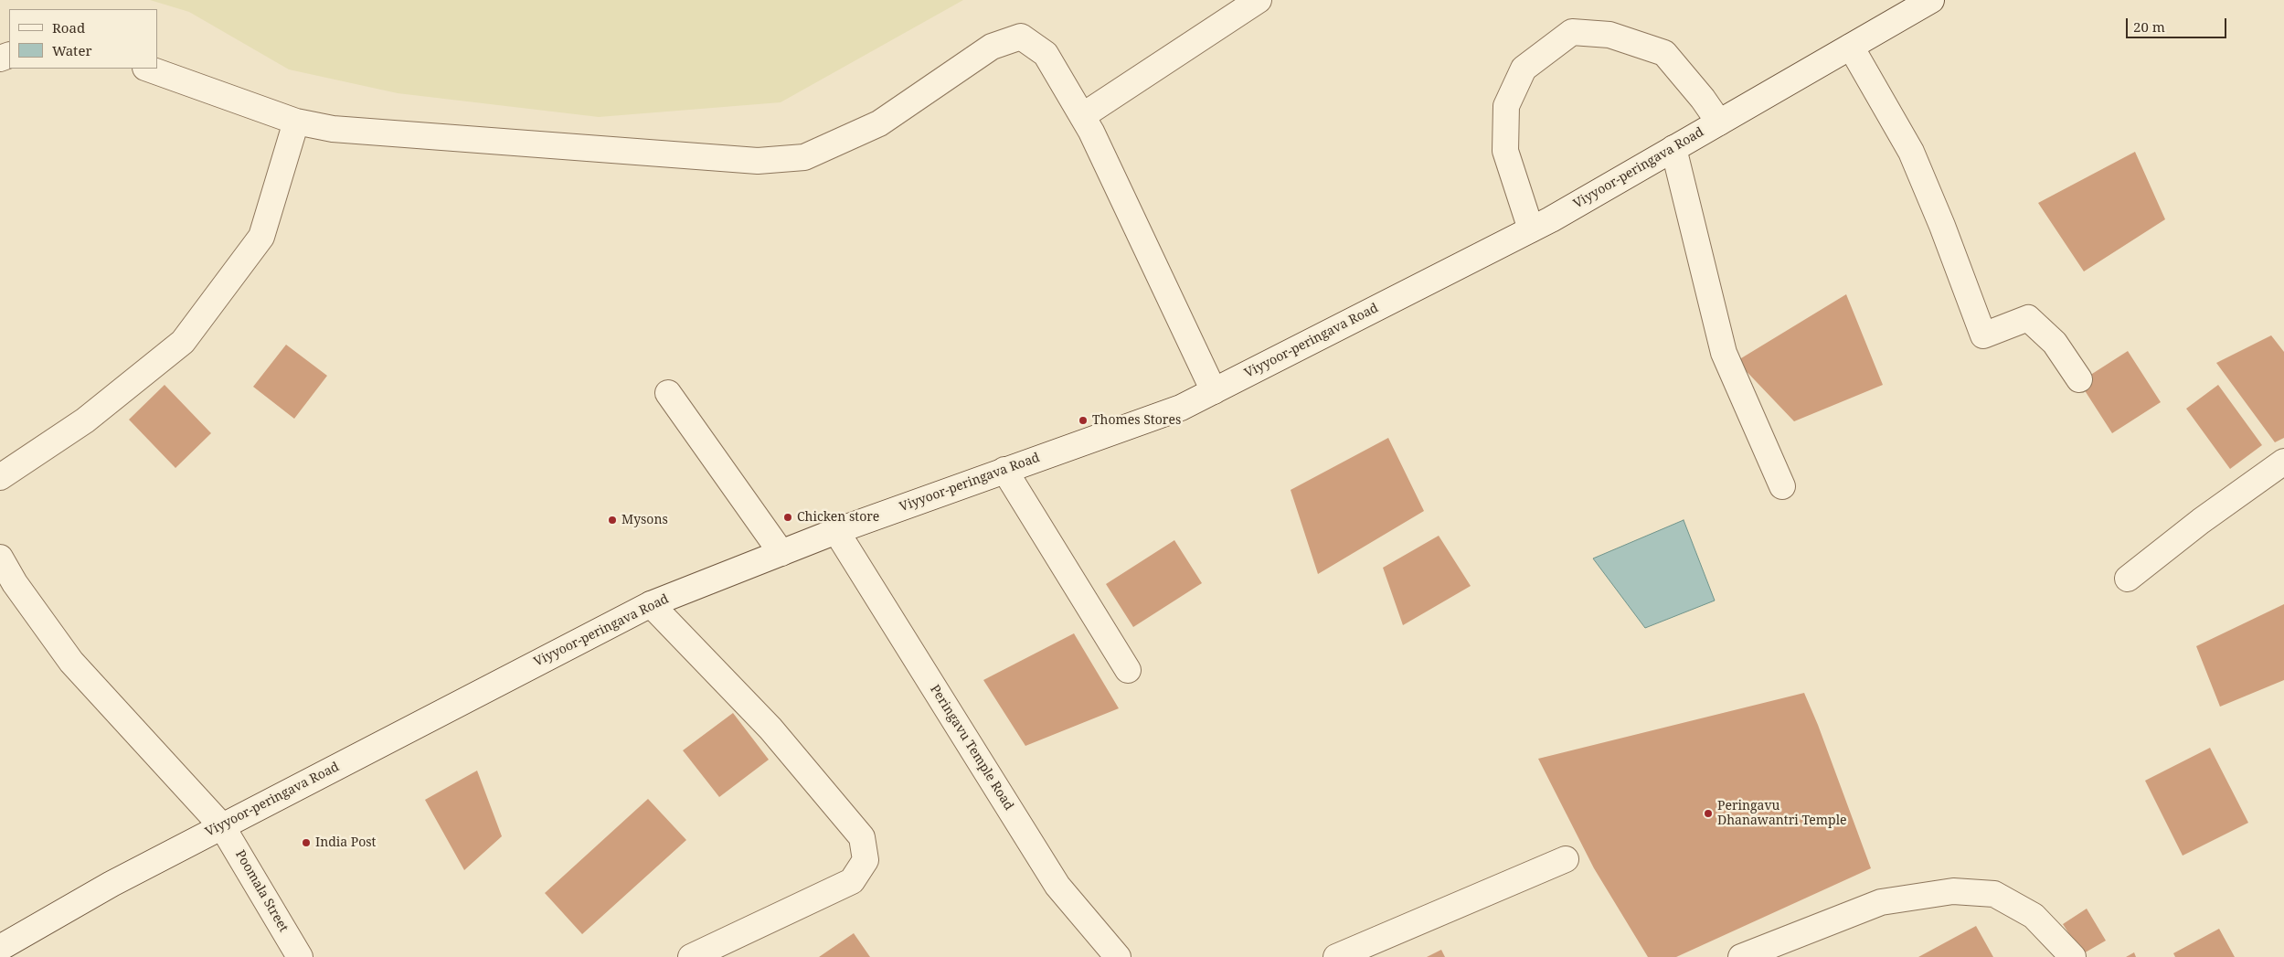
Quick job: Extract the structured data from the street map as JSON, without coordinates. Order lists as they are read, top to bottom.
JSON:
{
  "streets": {
    "street": ["Viyyoor-peringava Road", "Peringavu Temple Road", "Poomala Street"]
  },
  "crossings": [
    ["Viyyoor-peringava Road", "Peringavu Temple Road"],
    ["Viyyoor-peringava Road", "Poomala Street"]
  ],
  "places": [
    "Thomes Stores",
    "Chicken store",
    "Mysons",
    "Peringavu Dhanawantri Temple",
    "India Post"
  ],
  "legend": ["Road", "Water"],
  "scale_bar": "20 m"
}
